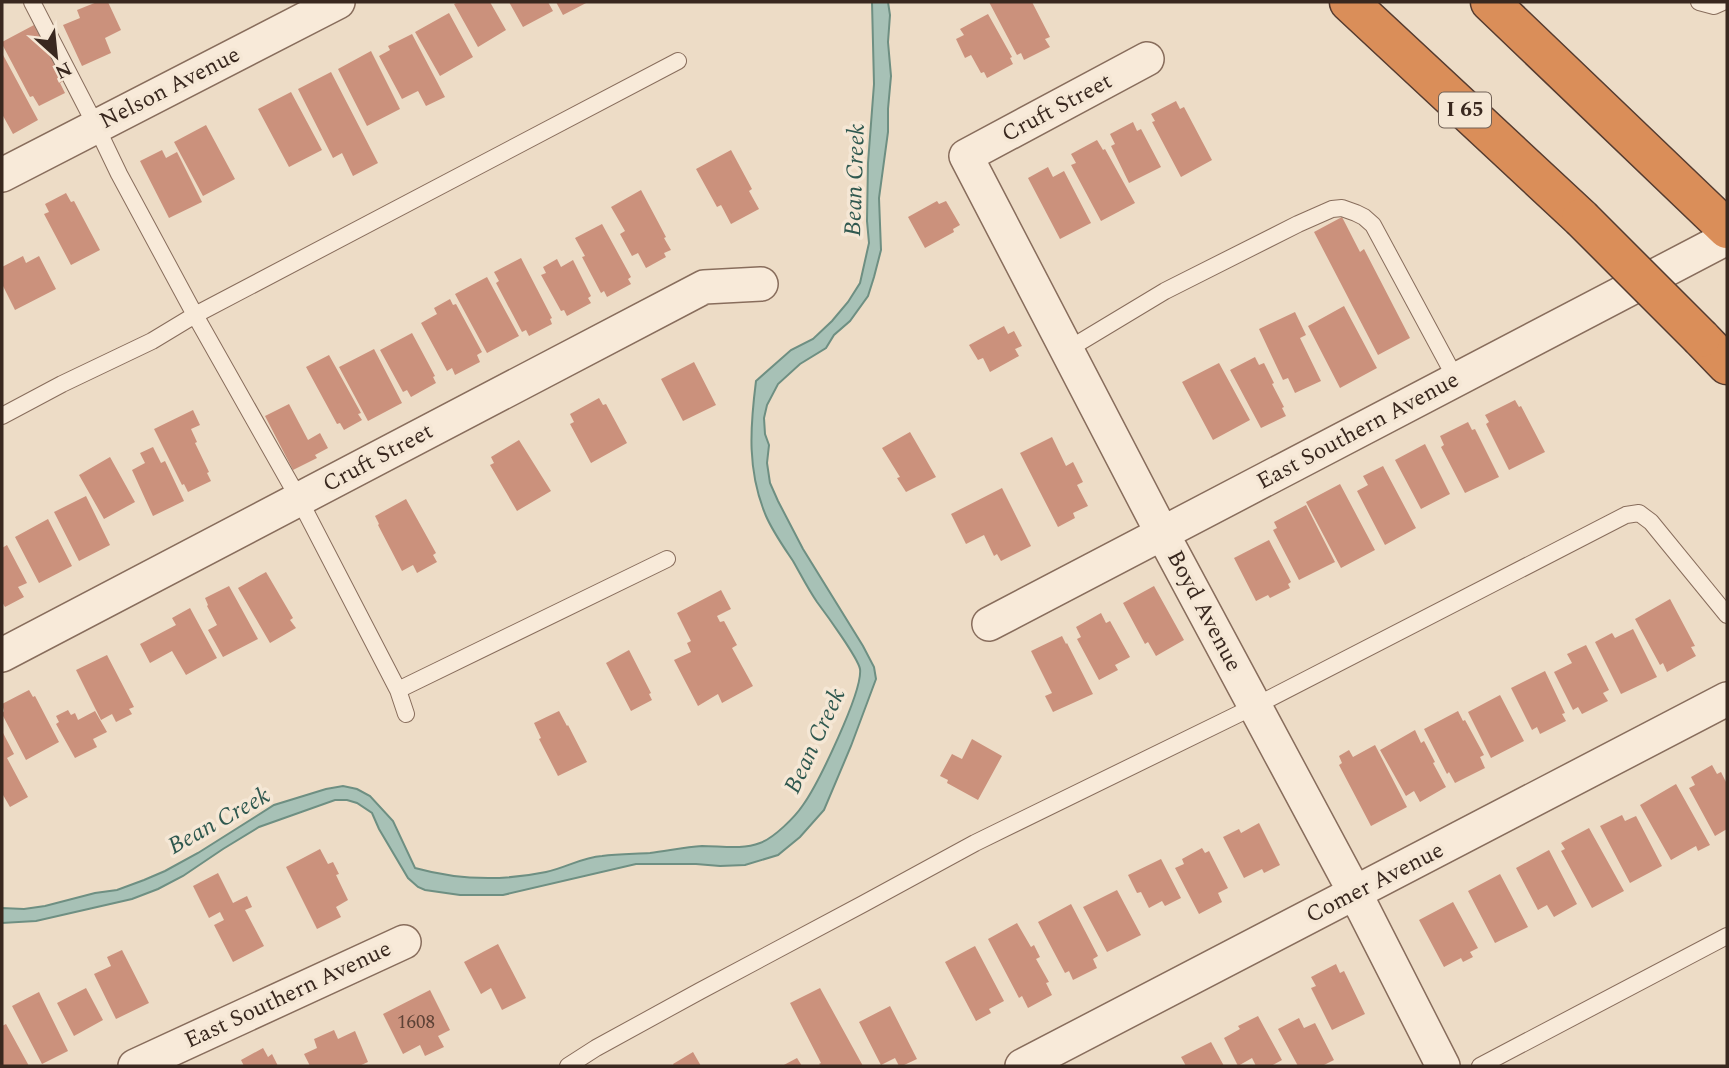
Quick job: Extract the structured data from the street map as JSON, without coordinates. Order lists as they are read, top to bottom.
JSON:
{
  "streets": {
    "highway": ["I 65"],
    "street": [
      "Nelson Avenue",
      "Cruft Street",
      "East Southern Avenue",
      "Boyd Avenue",
      "Comer Avenue"
    ]
  },
  "crossings": [
    ["Cruft Street", "Boyd Avenue"],
    ["East Southern Avenue", "Boyd Avenue"],
    ["Boyd Avenue", "Comer Avenue"]
  ],
  "water": ["Bean Creek"],
  "house_numbers": ["1608"],
  "north": "bottom right"
}
